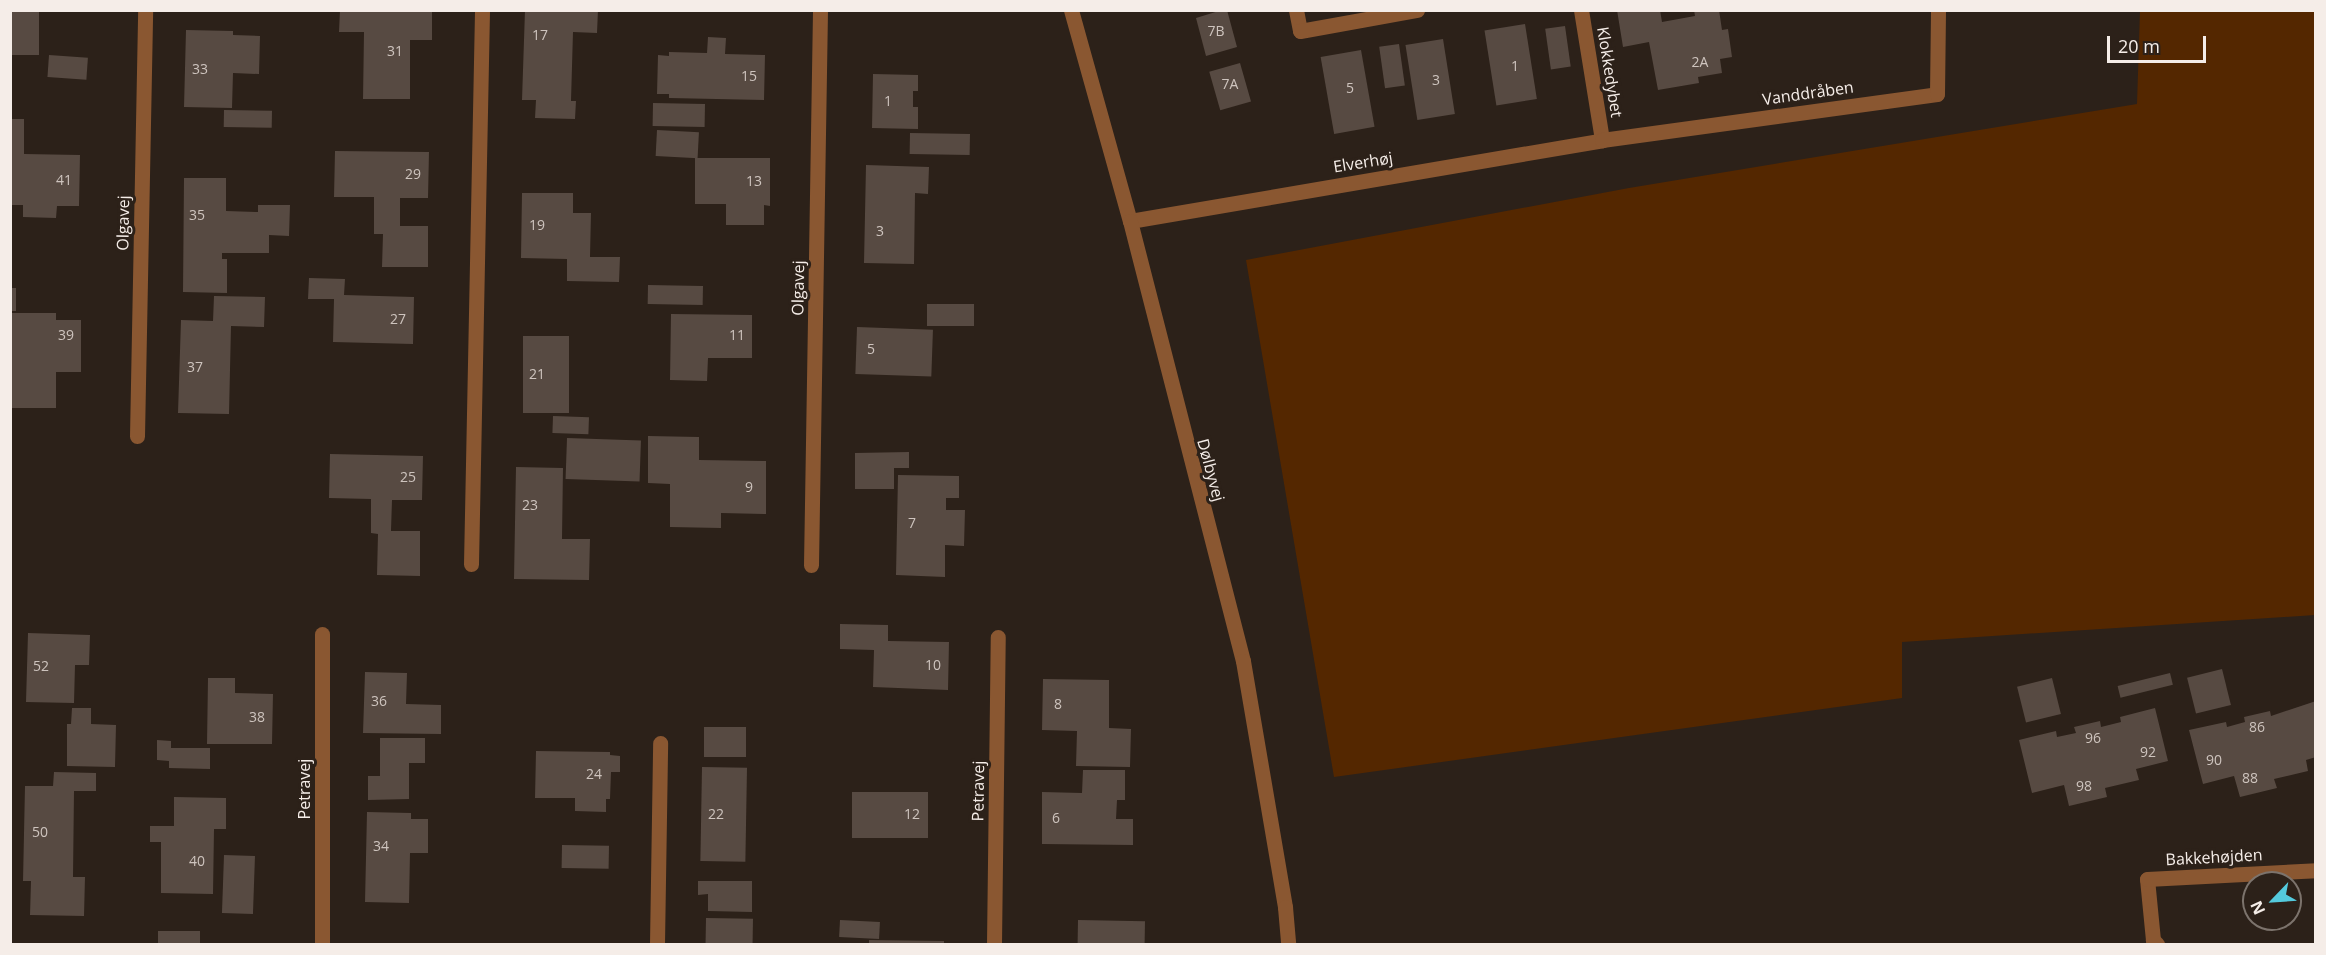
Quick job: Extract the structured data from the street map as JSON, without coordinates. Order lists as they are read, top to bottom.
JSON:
{
  "streets": {
    "street": [
      "Klokkedybet",
      "Vanddråben",
      "Elverhøj",
      "Olgavej",
      "Dølbyvej",
      "Petravej",
      "Bakkehøjden"
    ]
  },
  "crossings": [
    ["Klokkedybet", "Vanddråben"],
    ["Klokkedybet", "Elverhøj"],
    ["Vanddråben", "Elverhøj"],
    ["Elverhøj", "Dølbyvej"]
  ],
  "house_numbers": [
    "7B",
    "17",
    "31",
    "2A",
    "1",
    "33",
    "15",
    "3",
    "7A",
    "5",
    "1",
    "29",
    "41",
    "13",
    "35",
    "19",
    "3",
    "27",
    "39",
    "11",
    "5",
    "37",
    "21",
    "25",
    "9",
    "23",
    "7",
    "10",
    "52",
    "36",
    "8",
    "38",
    "86",
    "96",
    "92",
    "90",
    "24",
    "88",
    "98",
    "22",
    "12",
    "6",
    "50",
    "34",
    "40"
  ],
  "scale_bar": "20 m",
  "north": "bottom left"
}
